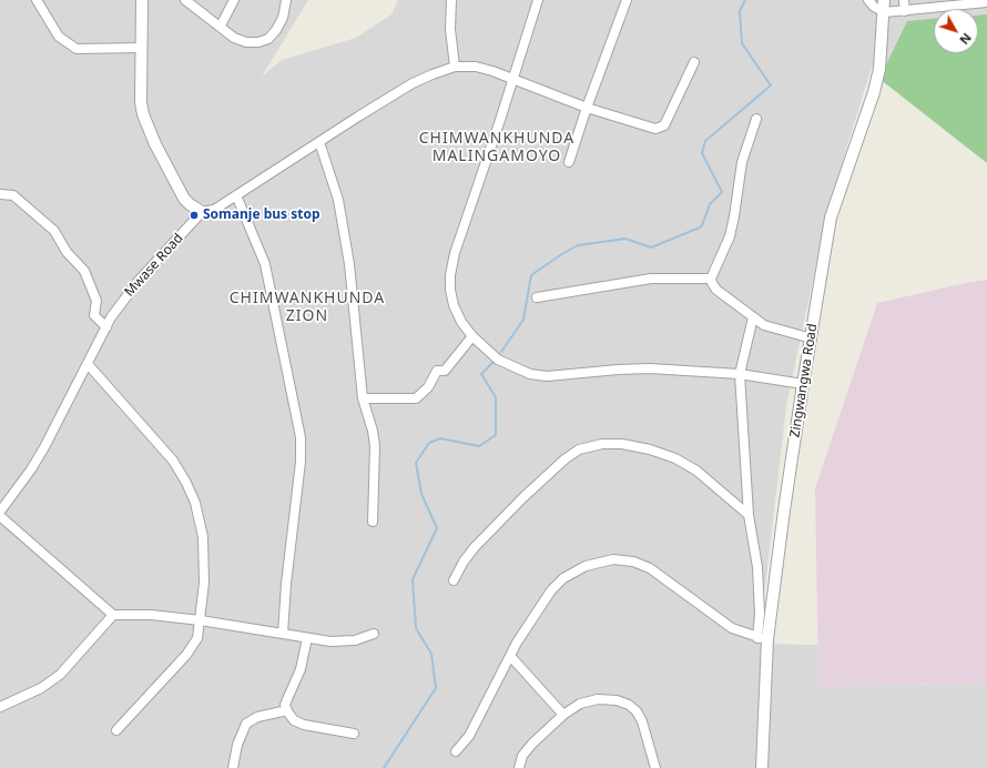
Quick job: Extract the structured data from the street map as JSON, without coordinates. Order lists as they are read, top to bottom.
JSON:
{
  "streets": {
    "street": ["Mwase Road", "Zingwangwa Road"]
  },
  "districts": ["CHIMWANKHUNDA MALINGAMOYO", "CHIMWANKHUNDA ZION"],
  "places": ["Somanje bus stop"],
  "north": "bottom right"
}
